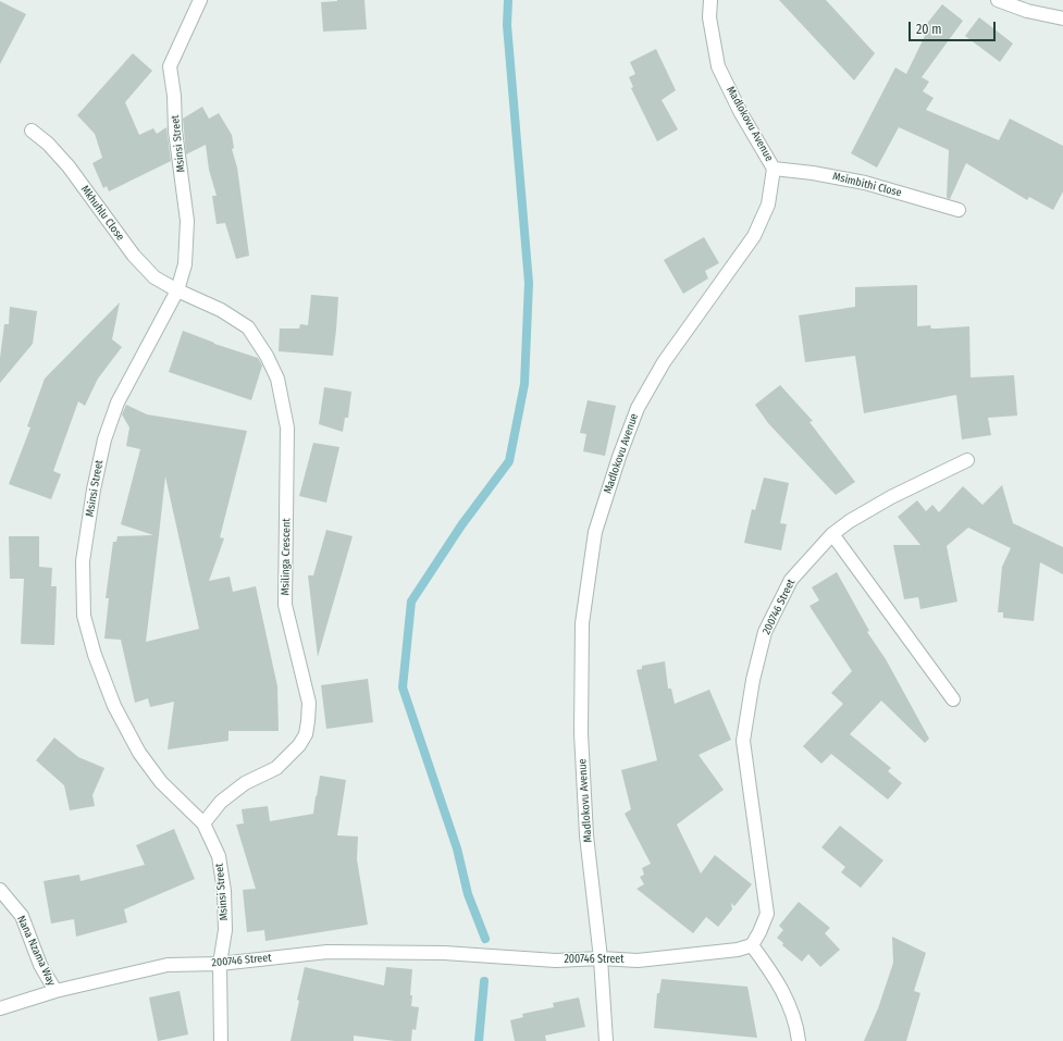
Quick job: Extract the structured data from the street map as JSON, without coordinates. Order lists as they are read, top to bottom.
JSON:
{
  "streets": {
    "street": [
      "Madlokovu Avenue",
      "Msinsi Street",
      "Msimbithi Close",
      "Mkhuhlu Close",
      "Msilinga Crescent",
      "200746 Street",
      "Nana Nzama Way"
    ]
  },
  "crossings": [
    ["Madlokovu Avenue", "Msimbithi Close"],
    ["Madlokovu Avenue", "200746 Street"],
    ["Msinsi Street", "Mkhuhlu Close"],
    ["Msinsi Street", "Msilinga Crescent"],
    ["Msinsi Street", "200746 Street"],
    ["Mkhuhlu Close", "Msilinga Crescent"],
    ["200746 Street", "Nana Nzama Way"]
  ],
  "scale_bar": "20 m"
}
